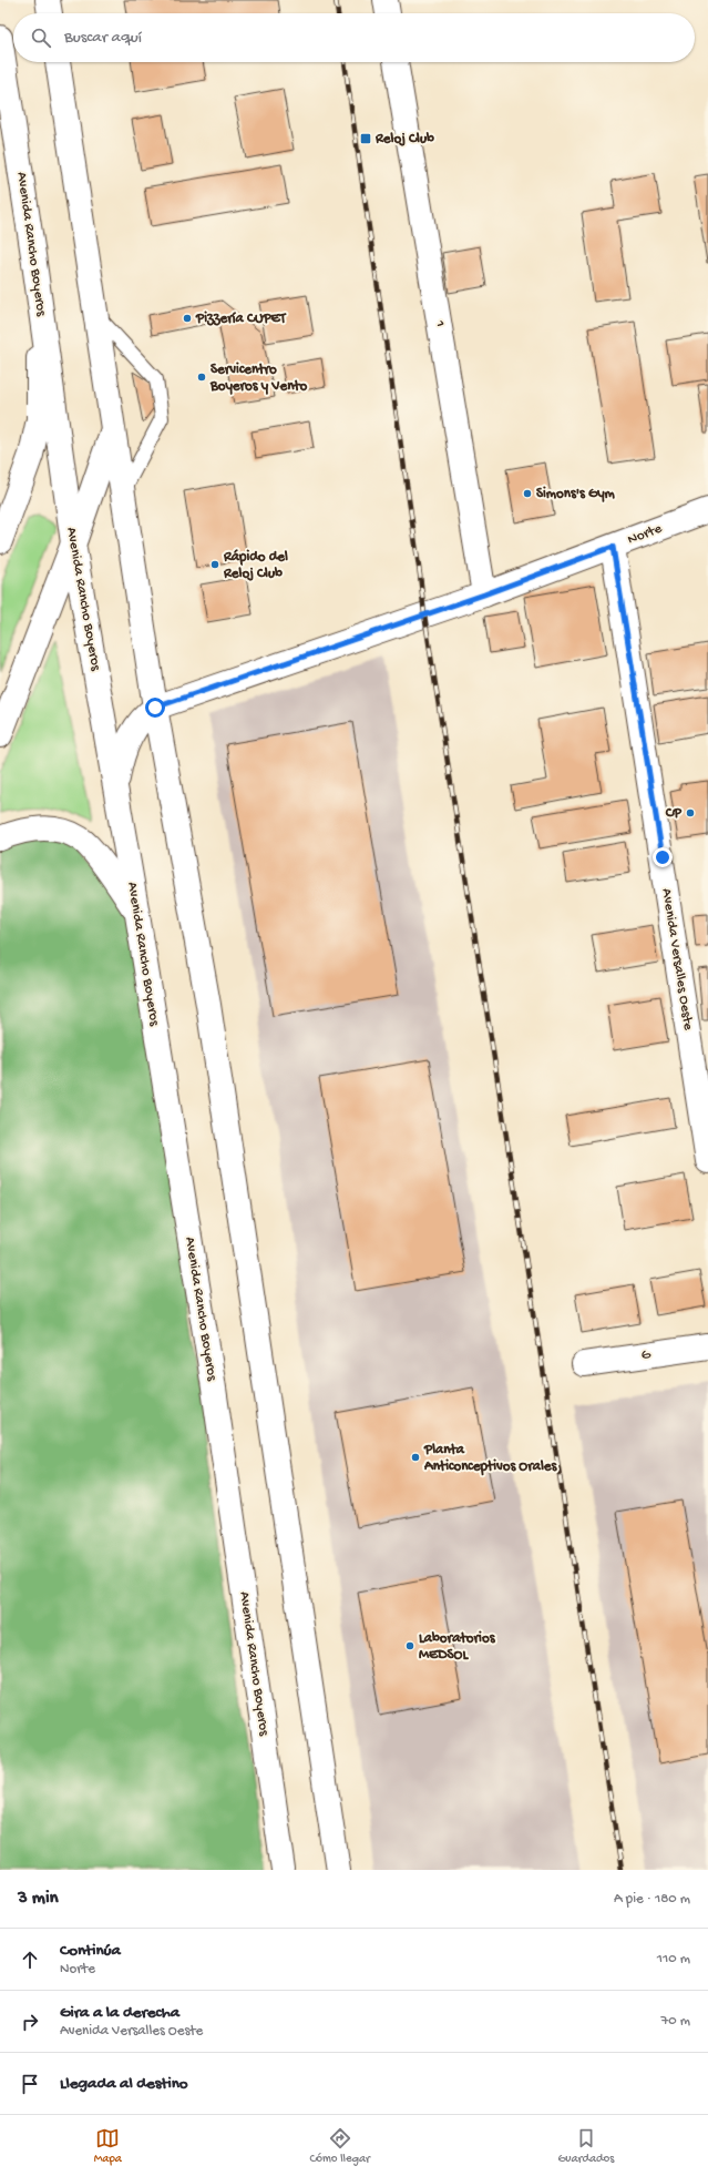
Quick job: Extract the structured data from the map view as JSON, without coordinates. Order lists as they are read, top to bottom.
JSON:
{
  "streets": {
    "main road": [
      "Avenida Rancho Boyeros",
      "1",
      "Norte",
      "Avenida Versalles Oeste",
      "G"
    ]
  },
  "crossings": [
    ["1", "Norte"],
    ["Norte", "Avenida Versalles Oeste"]
  ],
  "places": {
    "transit": ["Reloj Club"],
    "other": [
      "Pizzería CUPET",
      "Servicentro Boyeros y Vento",
      "Simons's Gym",
      "Rápido del Reloj Club",
      "CP",
      "Planta Anticonceptivos Orales",
      "Laboratorios MEDSOL"
    ]
  },
  "page": {
    "search": "Buscar aquí",
    "heading": ["3 min", "A pie · 180 m"],
    "list": [
      ["Continúa", "Norte", "110 m"],
      ["Gira a la derecha", "Avenida Versalles Oeste", "70 m"],
      "Llegada al destino"
    ],
    "nav": ["Mapa", "Cómo llegar", "Guardados"]
  }
}
